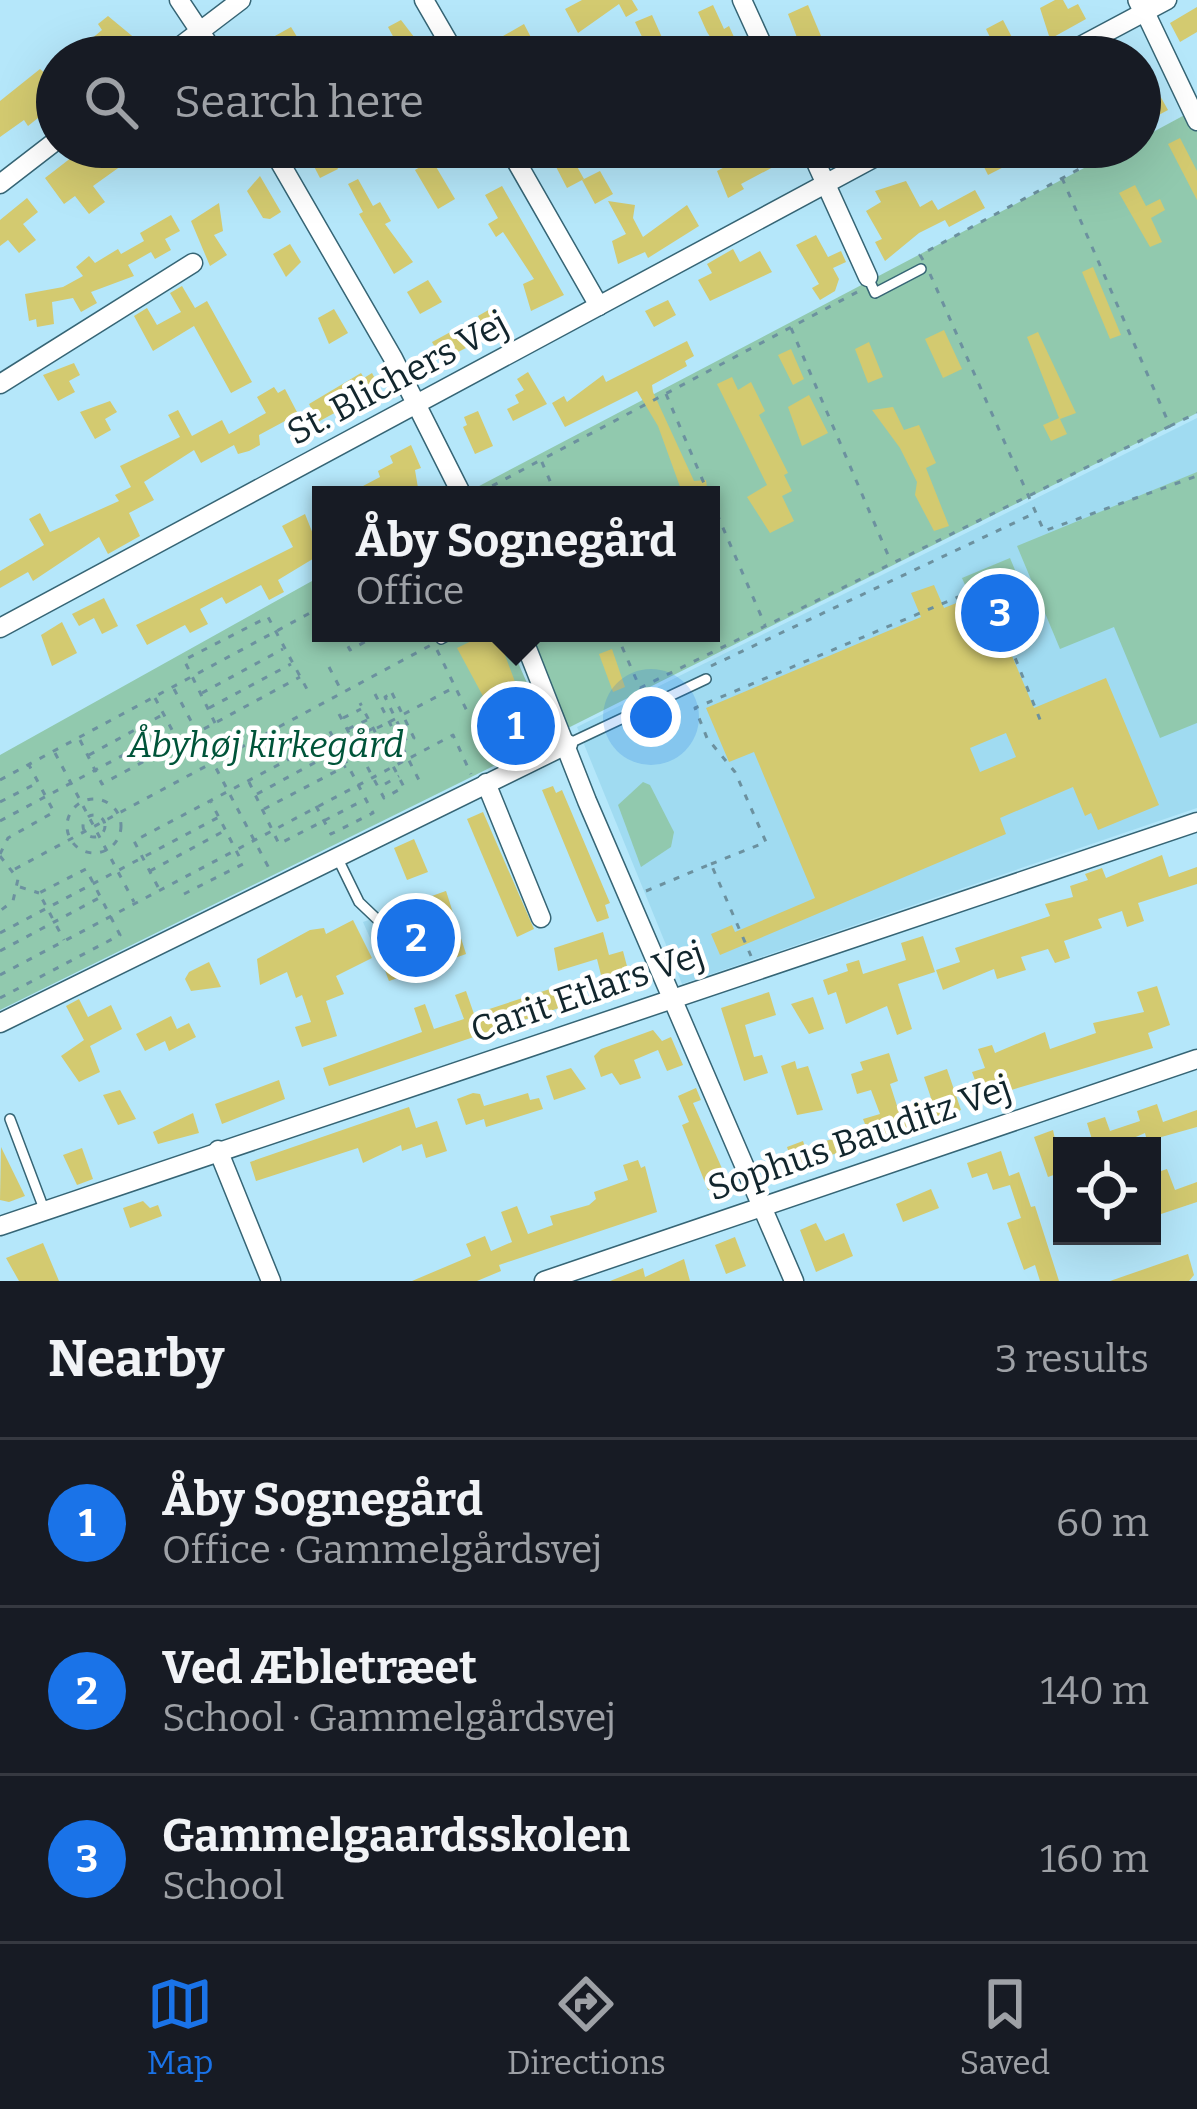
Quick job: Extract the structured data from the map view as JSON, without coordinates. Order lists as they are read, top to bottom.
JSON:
{
  "streets": {
    "street": ["St. Blichers Vej", "Carit Etlars Vej", "Sophus Bauditz Vej"]
  },
  "parks": ["Åbyhøj kirkegård"],
  "page": {
    "search": "Search here",
    "popup": ["Åby Sognegård", "Office"],
    "pins": ["3", "1", "2"],
    "heading": ["Nearby", "3 results"],
    "list": [
      {
        "mark": "1",
        "name": "Åby Sognegård",
        "note": "Office · Gammelgårdsvej",
        "value": "60 m"
      },
      {
        "mark": "2",
        "name": "Ved Æbletræet",
        "note": "School · Gammelgårdsvej",
        "value": "140 m"
      },
      {
        "mark": "3",
        "name": "Gammelgaardsskolen",
        "note": "School",
        "value": "160 m"
      }
    ],
    "nav": ["Map", "Directions", "Saved"]
  }
}
